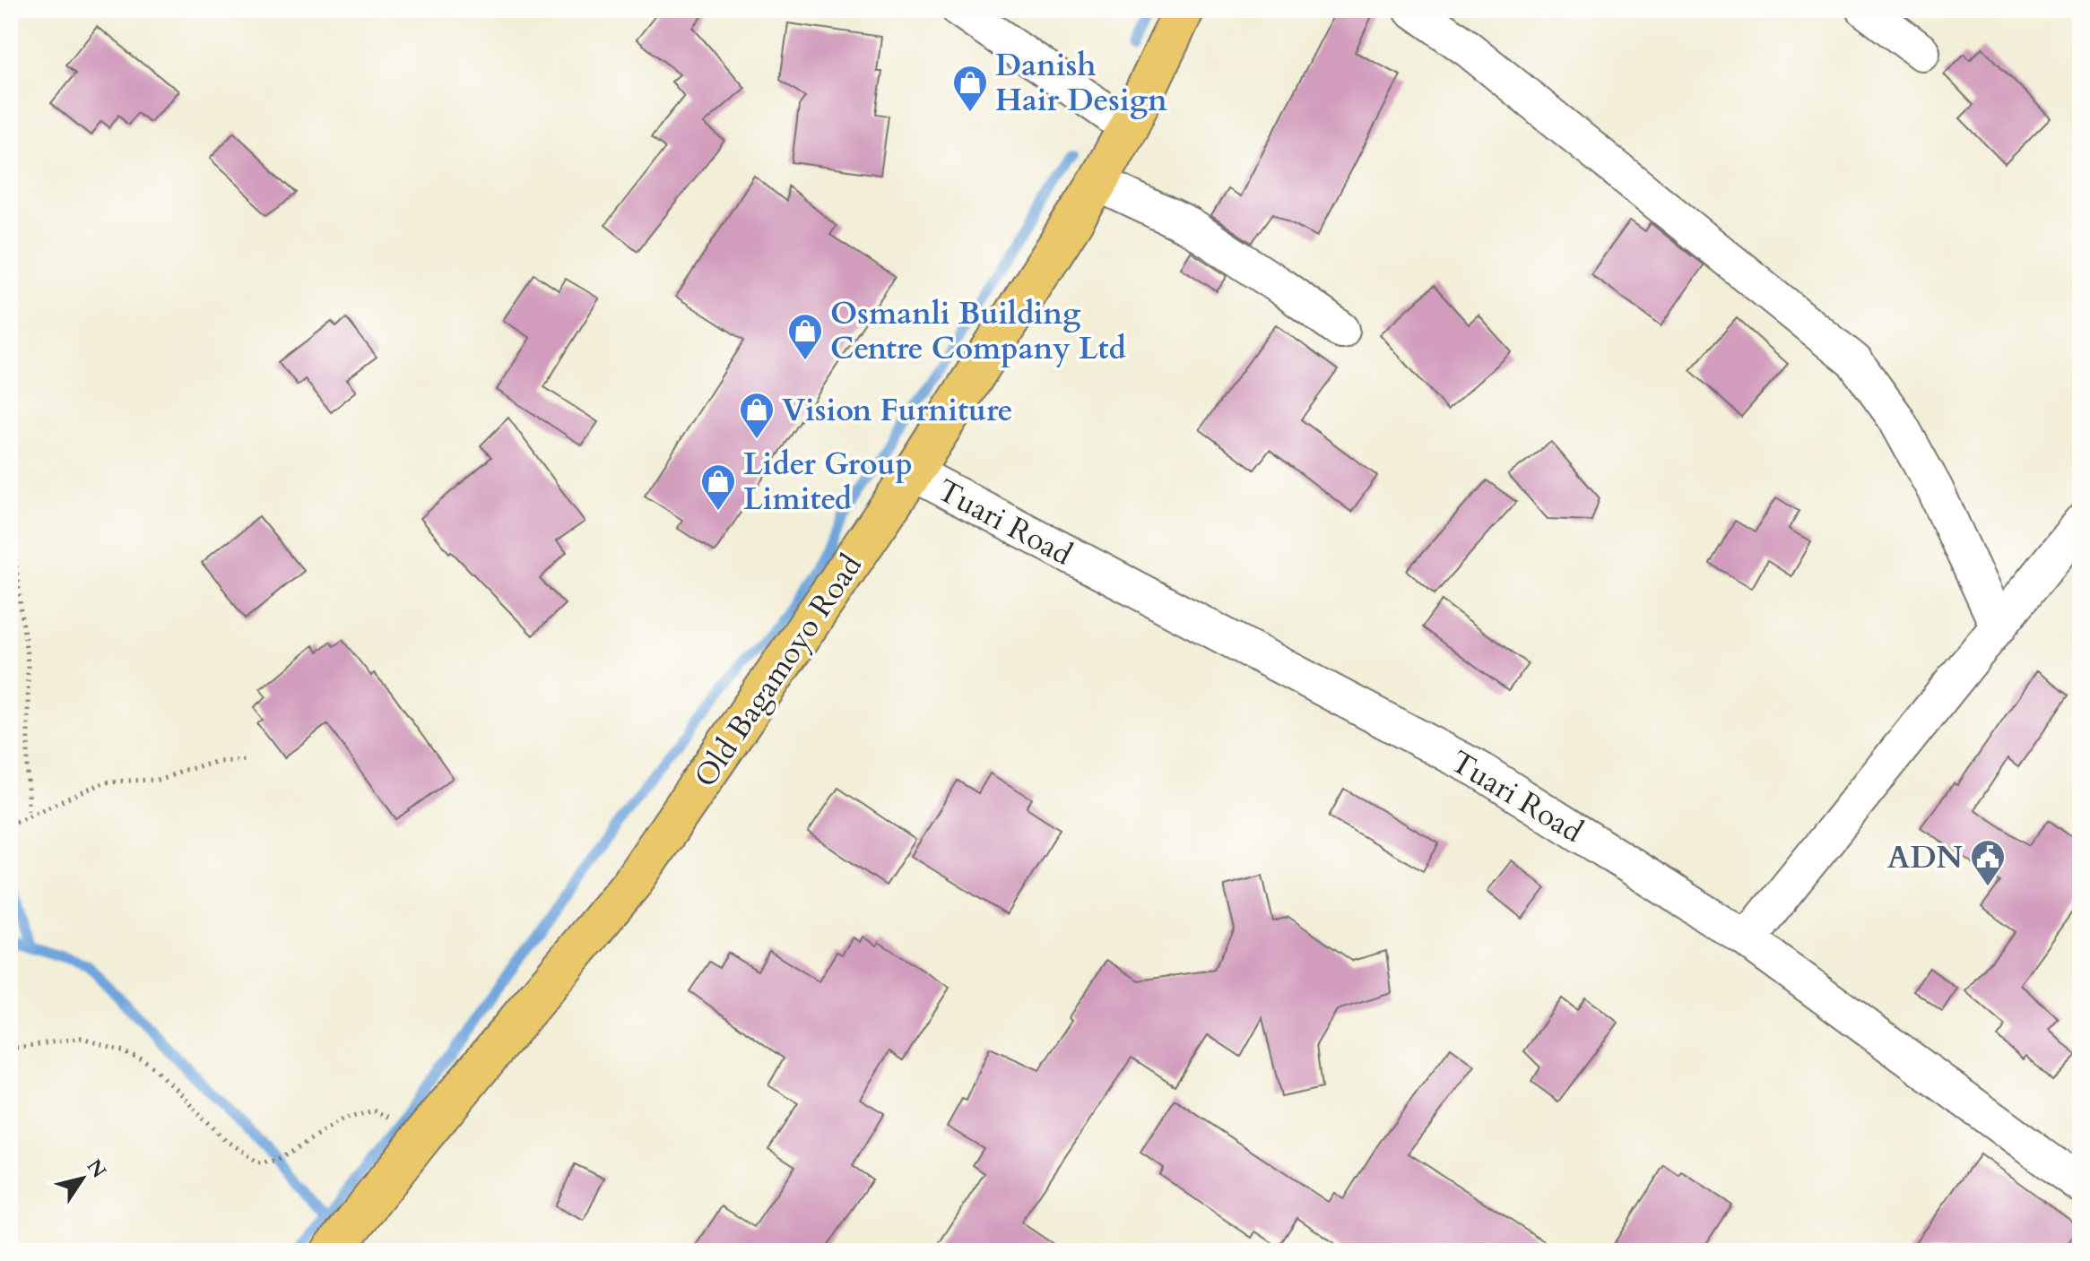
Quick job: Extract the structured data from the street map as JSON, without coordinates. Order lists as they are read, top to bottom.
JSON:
{
  "streets": {
    "main road": ["Old Bagamoyo Road"],
    "street": ["Tuari Road"]
  },
  "crossings": [
    ["Tuari Road", "Old Bagamoyo Road"]
  ],
  "places": {
    "shop": [
      "Danish Hair Design",
      "Osmanli Building Centre Company Ltd",
      "Vision Furniture",
      "Lider Group Limited"
    ],
    "public building": ["ADN"]
  },
  "north": "top right"
}
